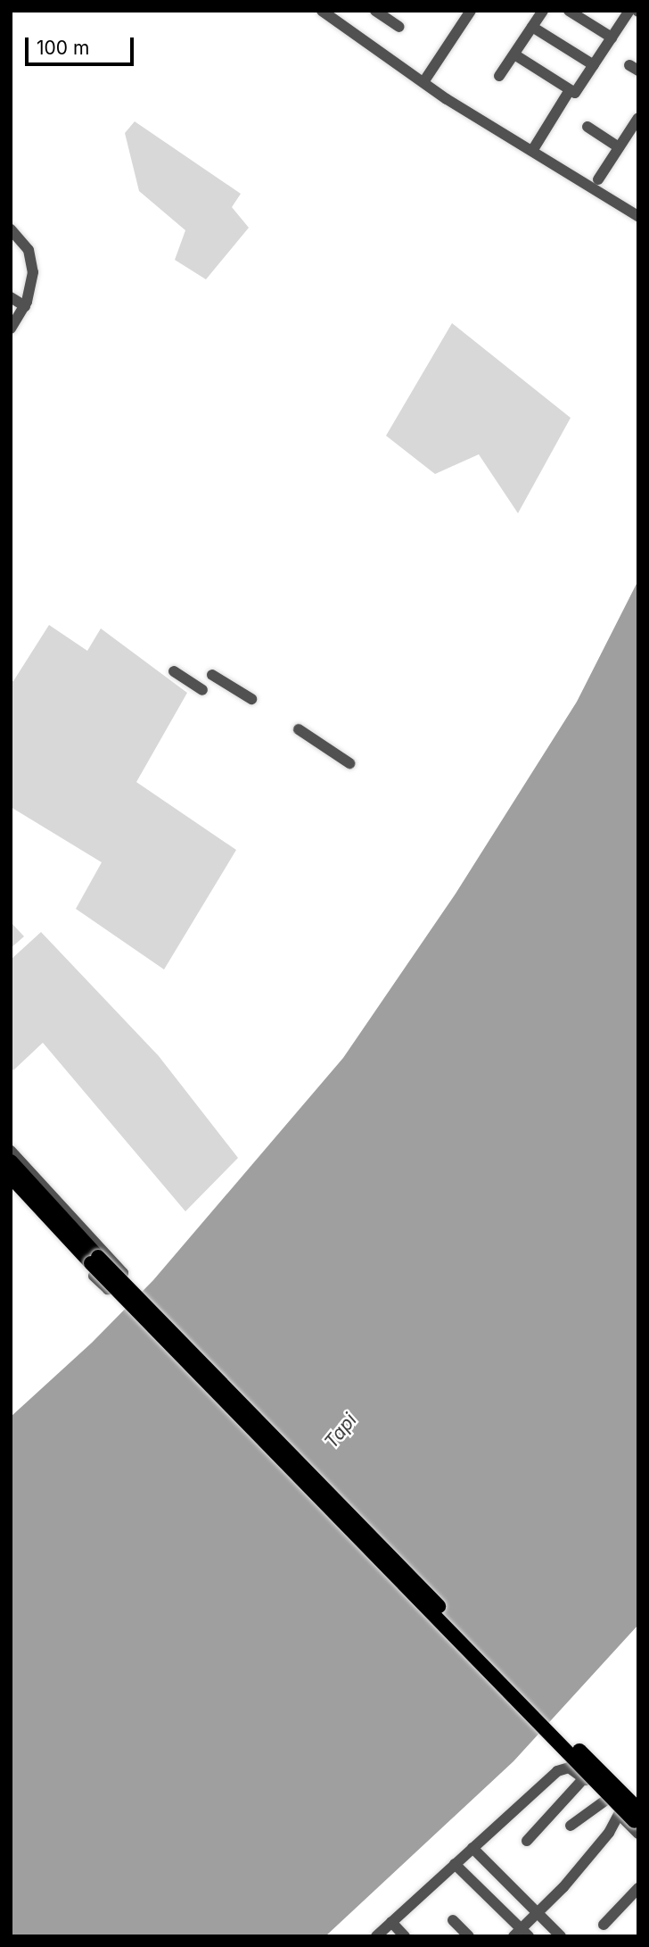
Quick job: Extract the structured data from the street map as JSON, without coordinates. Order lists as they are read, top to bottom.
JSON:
{
  "water": ["Tapi"],
  "scale_bar": "100 m"
}
